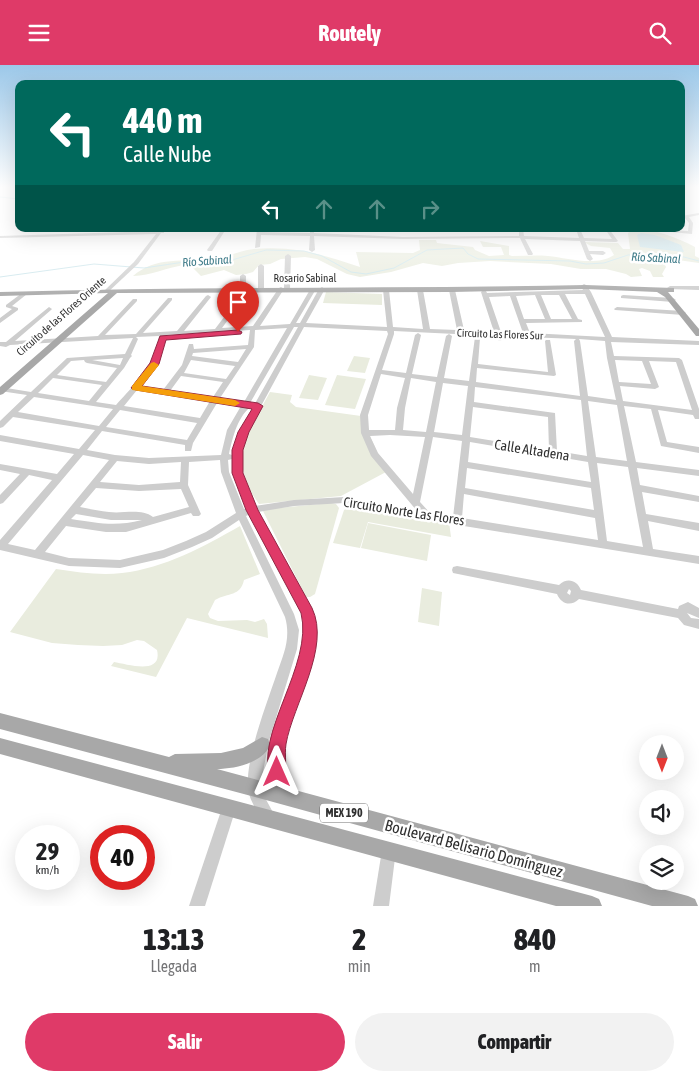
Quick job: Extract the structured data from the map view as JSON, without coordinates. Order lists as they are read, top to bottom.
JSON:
{
  "streets": {
    "main road": [
      "Rosario Sabinal",
      "Circuito de las Flores Oriente",
      "MEX 190",
      "Boulevard Belisario Domínguez"
    ],
    "street": ["Circuito Las Flores Sur", "Calle Altadena", "Circuito Norte Las Flores"]
  },
  "crossings": [
    ["Rosario Sabinal", "Circuito de las Flores Oriente"]
  ],
  "water": ["Río Sabinal"],
  "north": "bottom",
  "page": {
    "header": "Routely",
    "turn": ["440 m", "Calle Nube"],
    "speed": "29 km/h",
    "limit": "40",
    "eta": [
      "13:13",
      "Llegada",
      "2",
      "min",
      "840",
      "m"
    ],
    "buttons": ["Salir", "Compartir"]
  }
}
